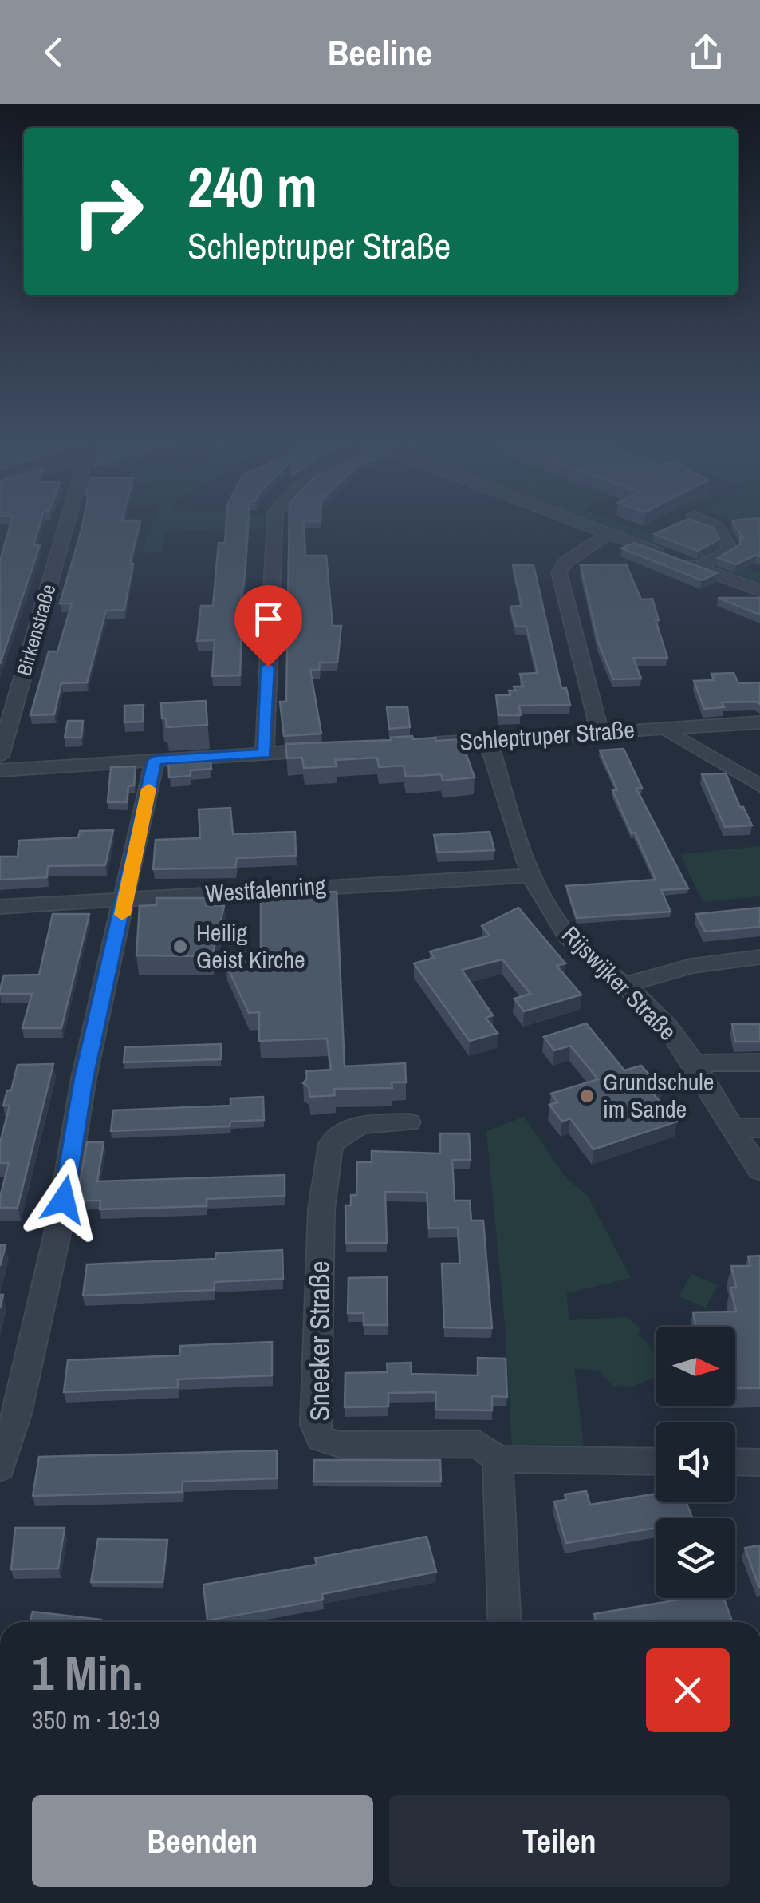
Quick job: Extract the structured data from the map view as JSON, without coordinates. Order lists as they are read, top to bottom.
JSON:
{
  "streets": {
    "street": [
      "Birkenstraße",
      "Schleptruper Straße",
      "Westfalenring",
      "Rijswijker Straße",
      "Sneeker Straße"
    ]
  },
  "crossings": [
    ["Schleptruper Straße", "Rijswijker Straße"],
    ["Westfalenring", "Rijswijker Straße"]
  ],
  "places": ["Heilig Geist Kirche", "Grundschule im Sande"],
  "north": "right",
  "page": {
    "header": "Beeline",
    "turn": ["240 m", "Schleptruper Straße"],
    "heading": ["1 Min.", "350 m · 19:19"],
    "buttons": ["Beenden", "Teilen"]
  }
}
